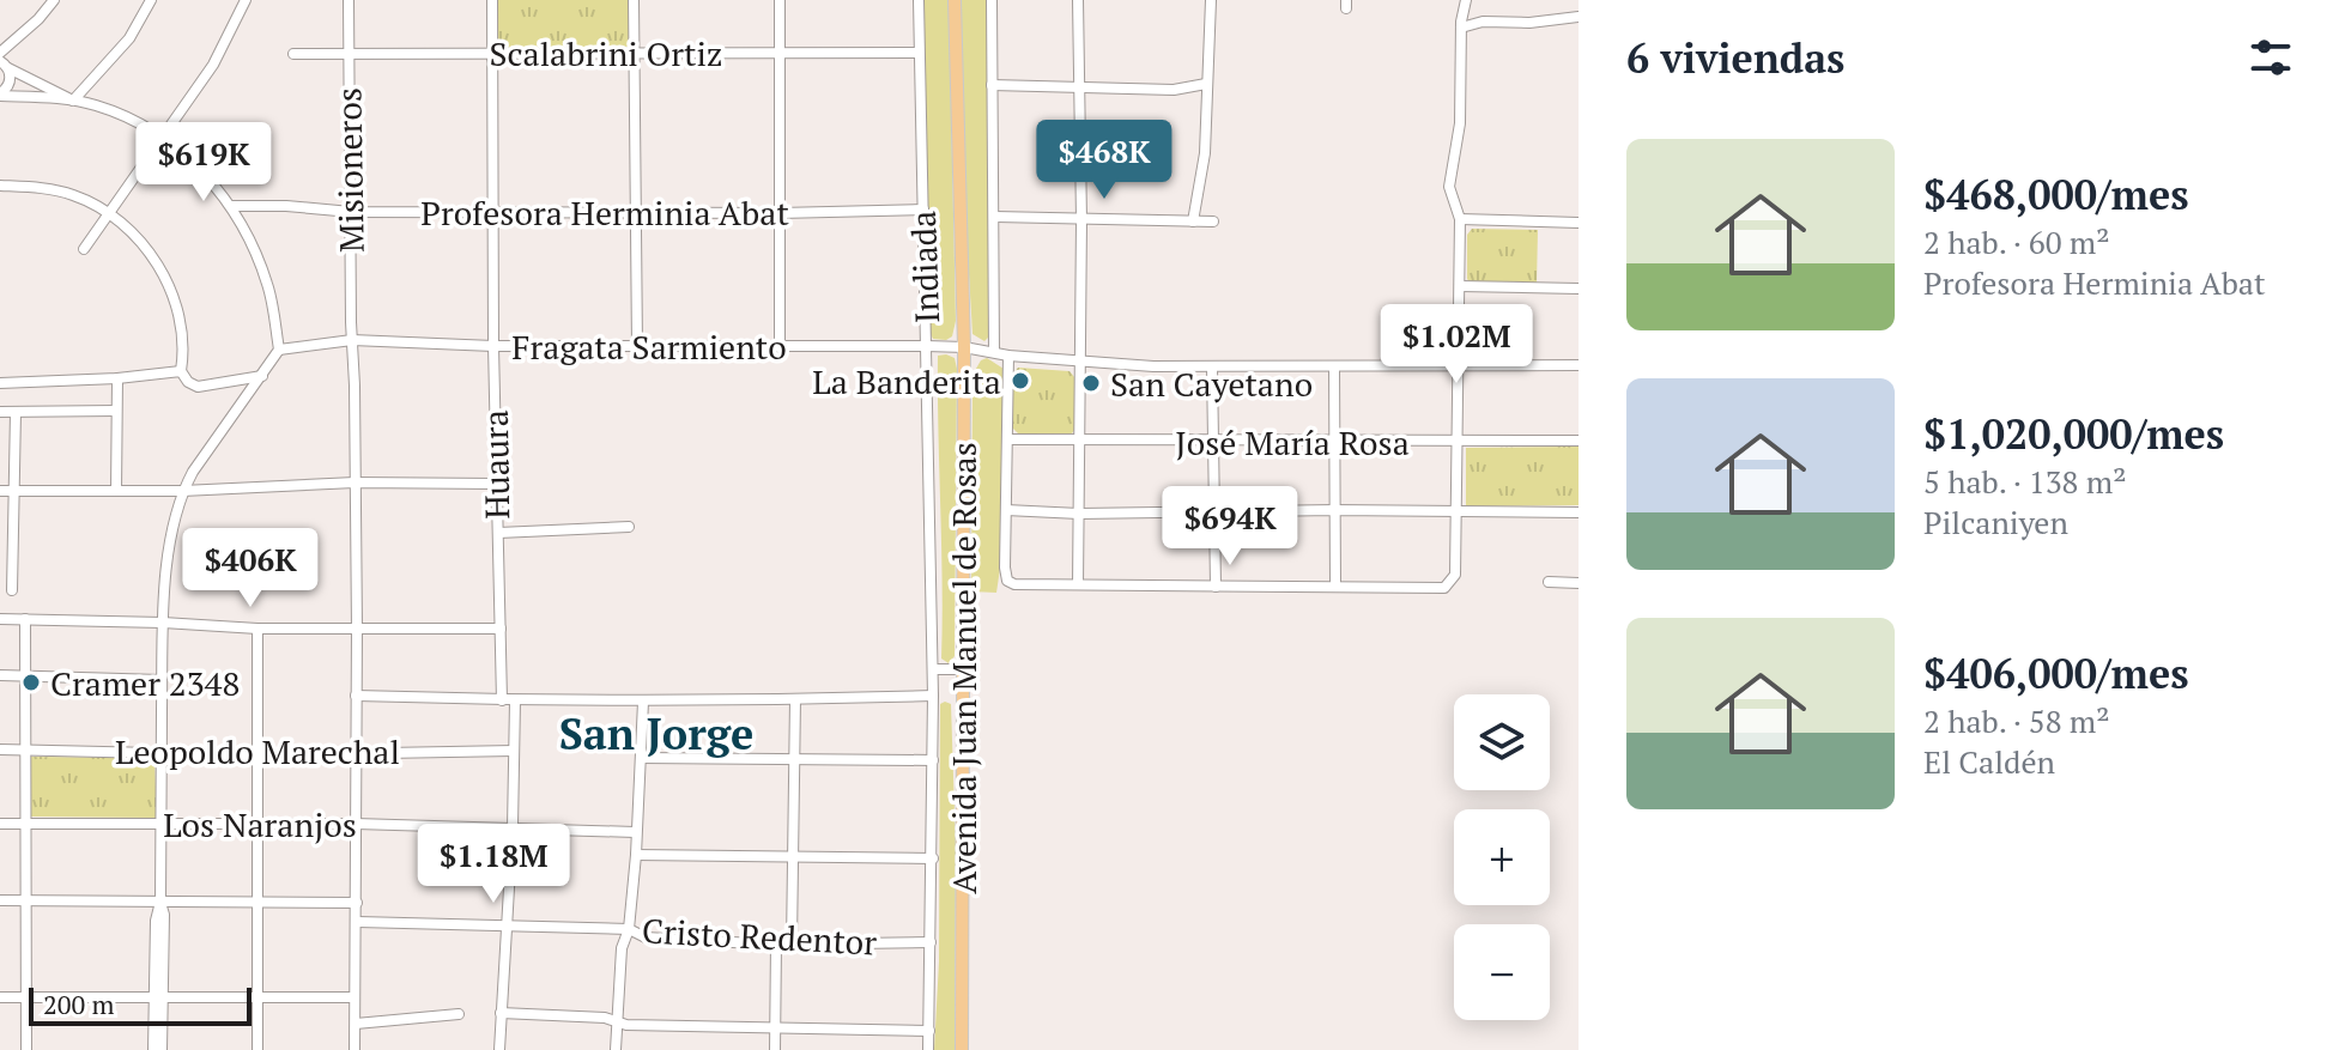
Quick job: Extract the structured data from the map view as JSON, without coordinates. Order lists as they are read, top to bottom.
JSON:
{
  "streets": {
    "main road": ["Avenida Juan Manuel de Rosas"],
    "street": [
      "Scalabrini Ortiz",
      "Misioneros",
      "Profesora Herminia Abat",
      "Indiada",
      "Fragata Sarmiento",
      "José María Rosa",
      "Huaura",
      "Leopoldo Marechal",
      "Los Naranjos",
      "Cristo Redentor"
    ]
  },
  "crossings": [
    ["Scalabrini Ortiz", "Misioneros"],
    ["Scalabrini Ortiz", "Indiada"],
    ["Scalabrini Ortiz", "Huaura"],
    ["Misioneros", "Profesora Herminia Abat"],
    ["Misioneros", "Fragata Sarmiento"],
    ["Profesora Herminia Abat", "Indiada"],
    ["Profesora Herminia Abat", "Huaura"],
    ["Indiada", "Fragata Sarmiento"],
    ["Indiada", "Cristo Redentor"],
    ["Fragata Sarmiento", "Huaura"],
    ["Fragata Sarmiento", "Avenida Juan Manuel de Rosas"]
  ],
  "districts": ["San Jorge"],
  "places": ["La Banderita", "San Cayetano", "Cramer 2348"],
  "scale_bar": "200 m",
  "page": {
    "heading": "6 viviendas",
    "list": [
      {
        "name": "$468,000/mes",
        "note": "2 hab. · 60 m² · Profesora Herminia Abat"
      },
      {
        "name": "$1,020,000/mes",
        "note": "5 hab. · 138 m² · Pilcaniyen"
      },
      {
        "name": "$406,000/mes",
        "note": "2 hab. · 58 m² · El Caldén"
      }
    ],
    "price": [
      "$468K",
      "$619K",
      "$1.02M",
      "$694K",
      "$406K",
      "$1.18M"
    ],
    "map_buttons": ["+", "−"],
    "scale": "200 m"
  }
}
